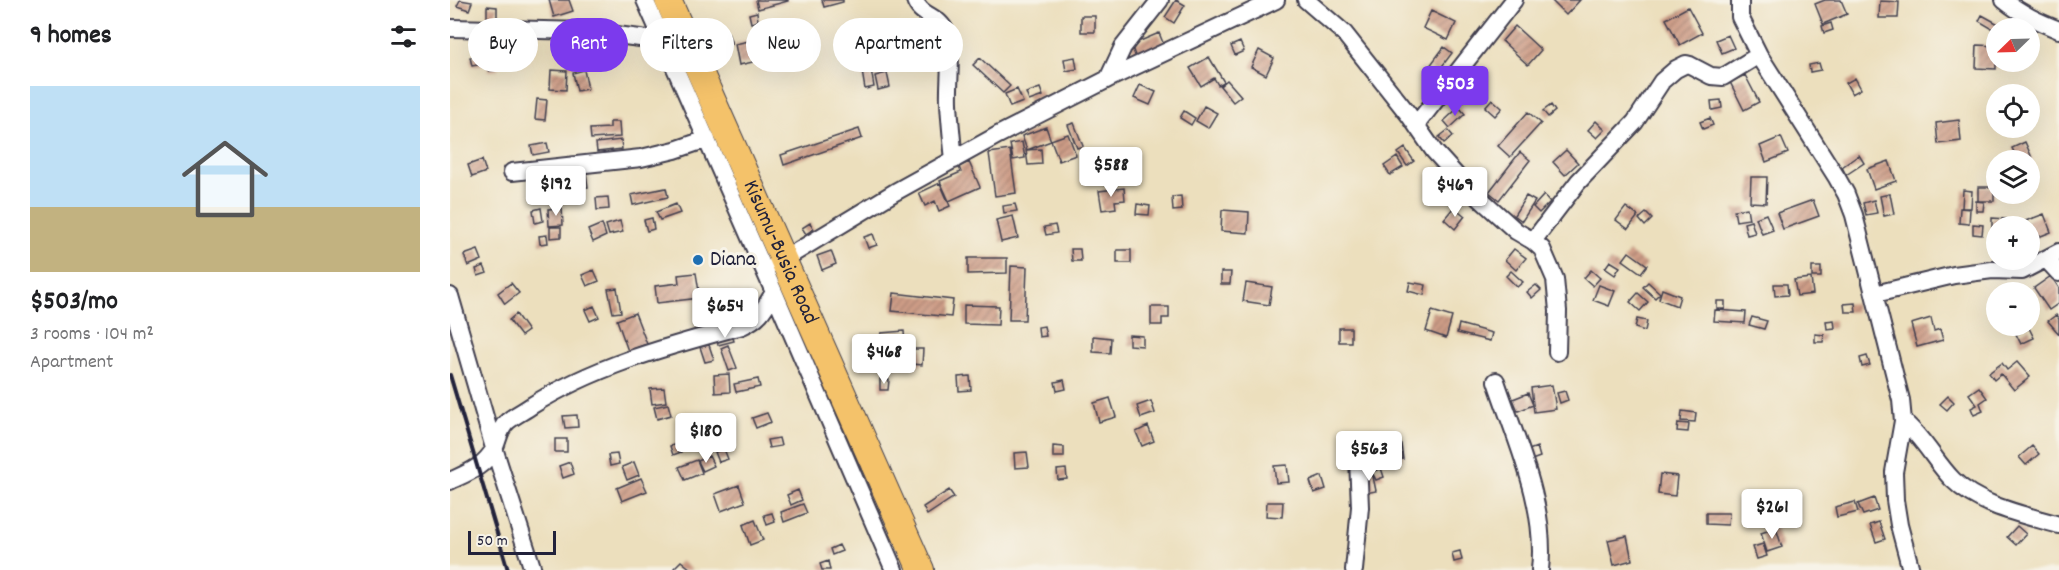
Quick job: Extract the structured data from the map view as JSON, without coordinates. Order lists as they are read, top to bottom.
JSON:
{
  "streets": {
    "highway": ["Kisumu-Busia Road"]
  },
  "places": ["Diana"],
  "scale_bar": "50 m",
  "north": "bottom left",
  "page": {
    "heading": "9 homes",
    "map_buttons": ["+", "−"],
    "chip": [
      "Buy",
      "Rent",
      "Filters",
      "New",
      "Apartment"
    ],
    "price": [
      "$503",
      "$588",
      "$192",
      "$469",
      "$654",
      "$468",
      "$180",
      "$563",
      "$261"
    ],
    "list": [
      {
        "name": "$503/mo",
        "note": "3 rooms · 104 m² · Apartment"
      }
    ],
    "scale": "50 m"
  }
}
